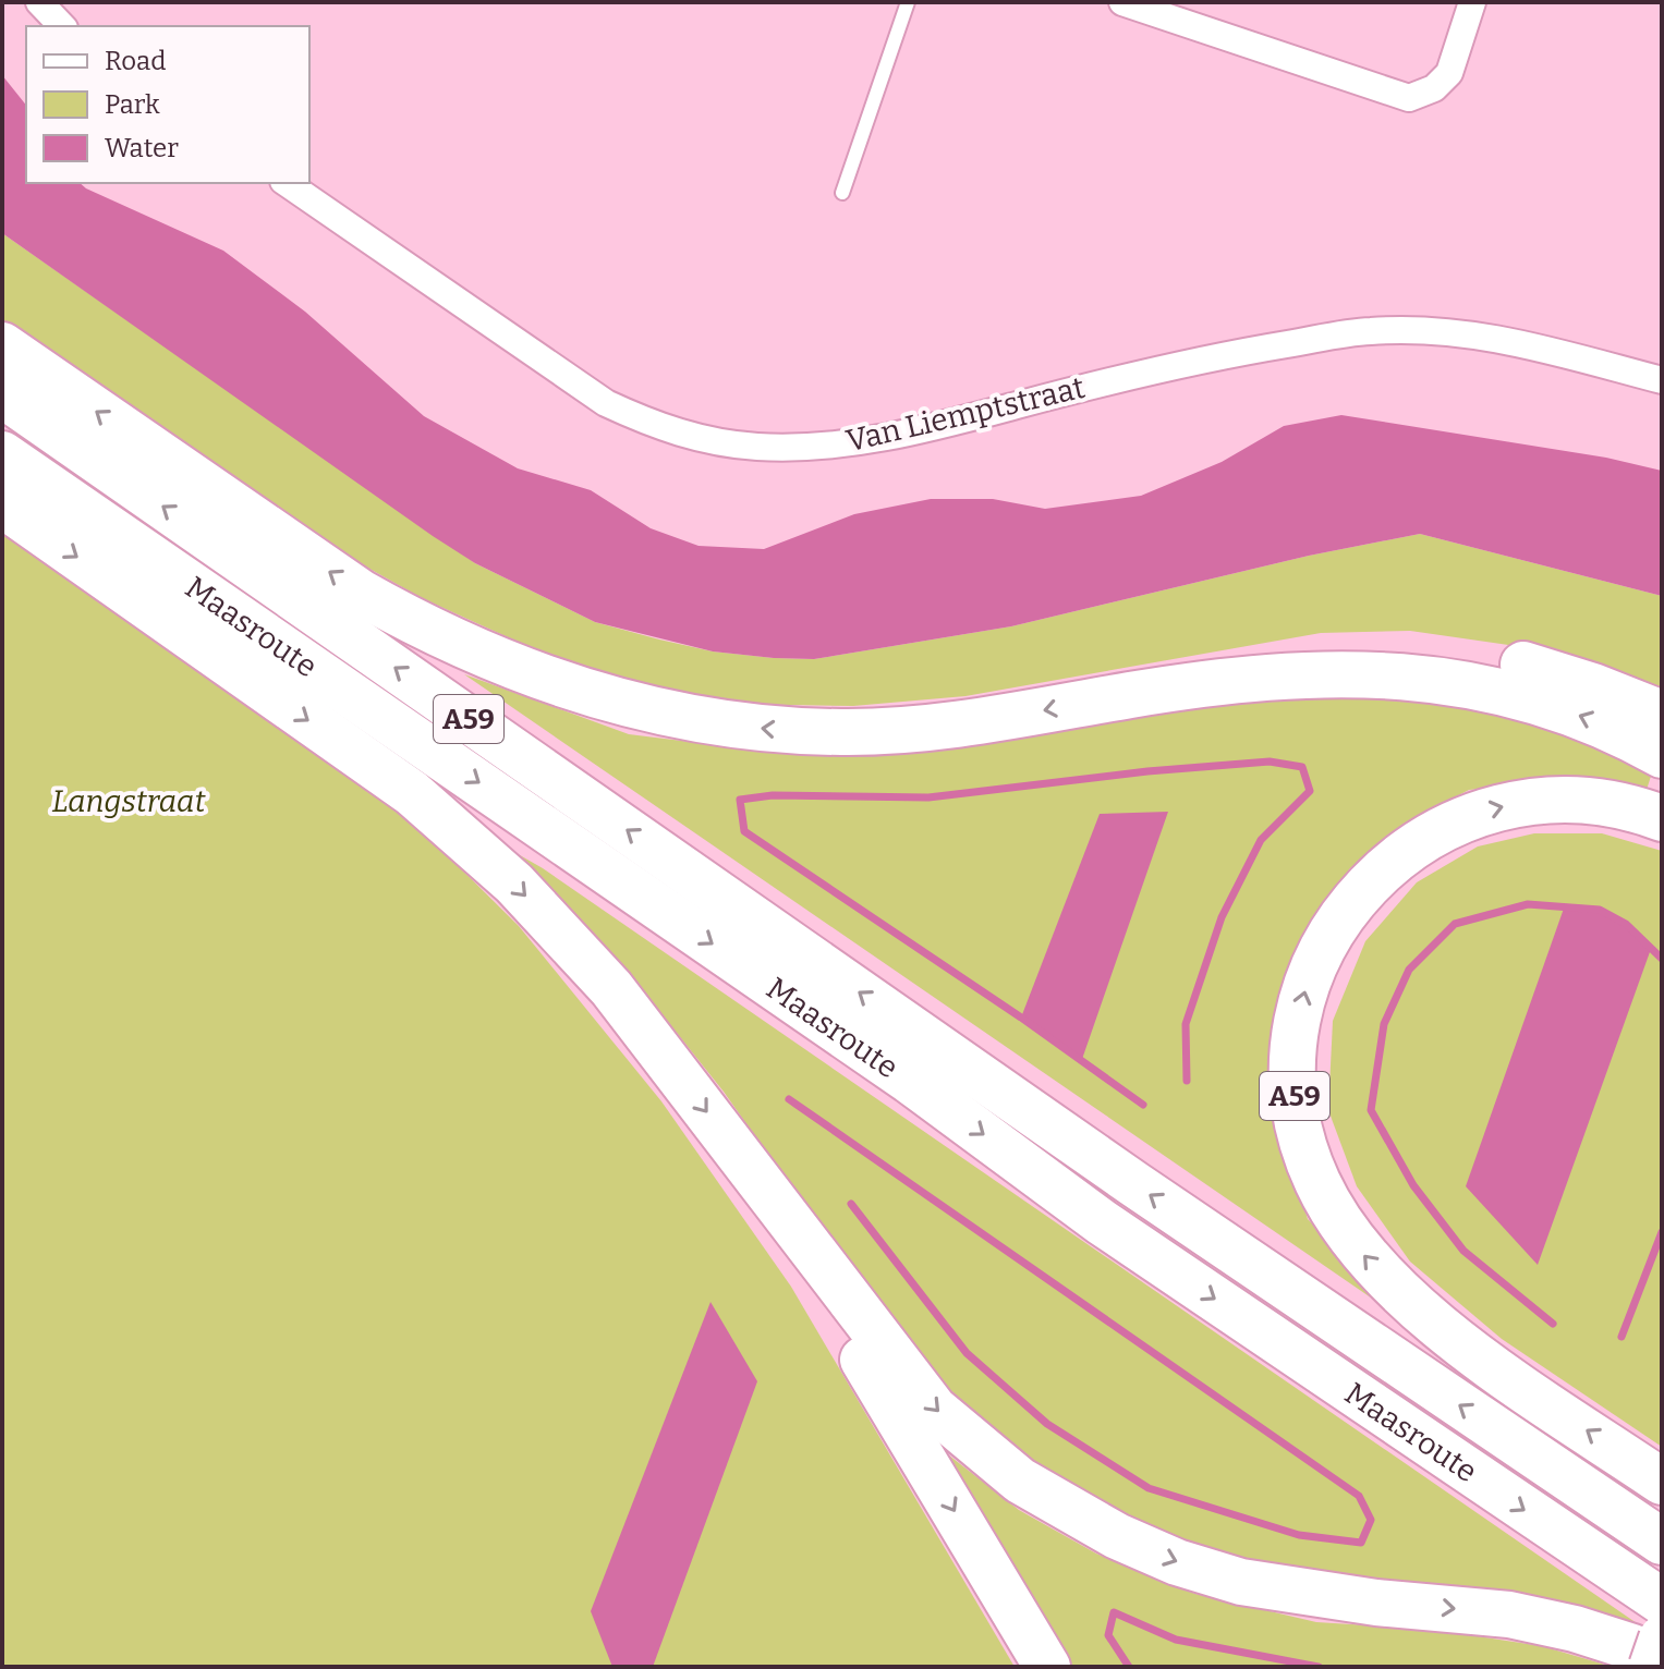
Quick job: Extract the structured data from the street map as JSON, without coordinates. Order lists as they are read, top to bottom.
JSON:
{
  "streets": {
    "highway": ["Maasroute", "A59"],
    "street": ["Van Liemptstraat"]
  },
  "parks": ["Langstraat"],
  "legend": ["Road", "Park", "Water"]
}
